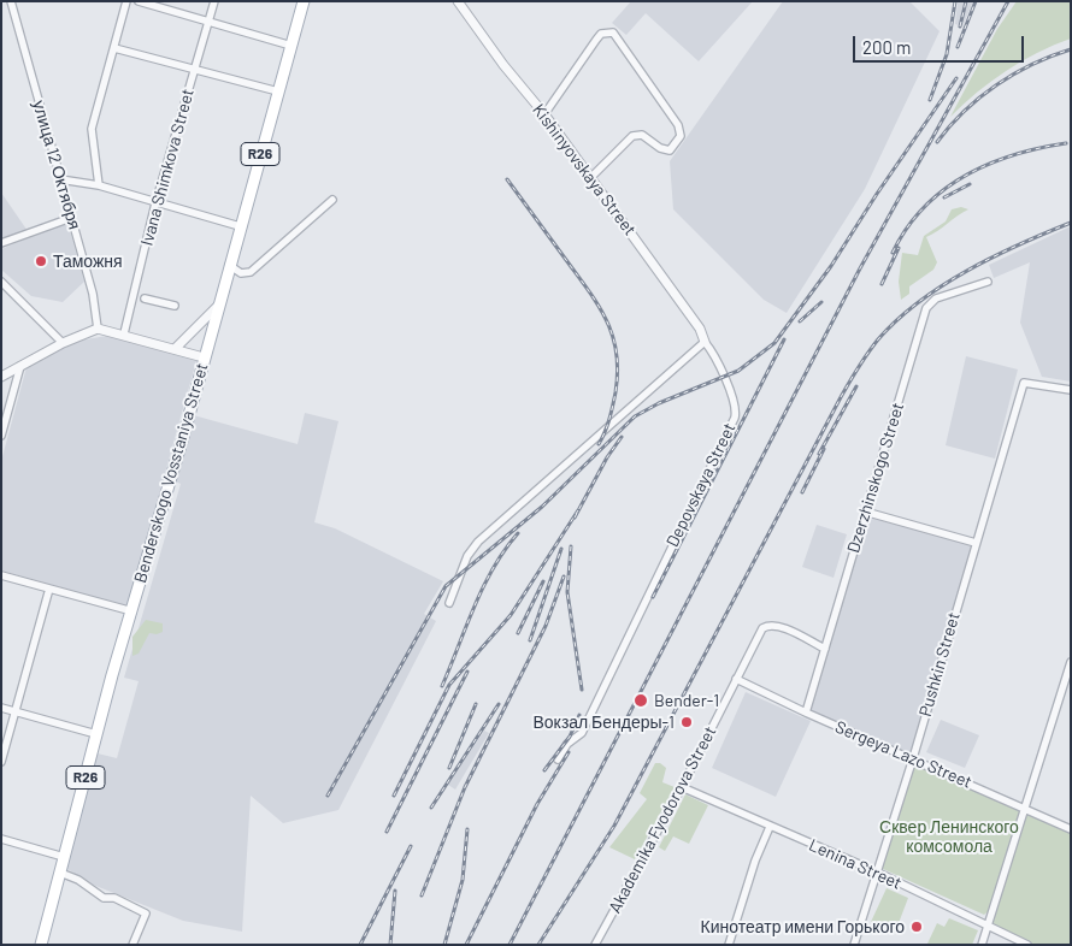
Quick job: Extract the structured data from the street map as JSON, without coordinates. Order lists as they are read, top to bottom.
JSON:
{
  "streets": {
    "main road": ["R26", "Benderskogo Vosstaniya Street"],
    "street": [
      "улица 12 Октября",
      "Ivana Shimkova Street",
      "Kishinyovskaya Street",
      "Dzerzhinskogo Street",
      "Depovskaya Street",
      "Pushkin Street",
      "Sergeya Lazo Street",
      "Akademika Fyodorova Street",
      "Lenina Street"
    ]
  },
  "crossings": [
    ["Kishinyovskaya Street", "Depovskaya Street"],
    ["Dzerzhinskogo Street", "Sergeya Lazo Street"],
    ["Dzerzhinskogo Street", "Akademika Fyodorova Street"],
    ["Pushkin Street", "Sergeya Lazo Street"],
    ["Pushkin Street", "Lenina Street"],
    ["Sergeya Lazo Street", "Akademika Fyodorova Street"],
    ["Akademika Fyodorova Street", "Lenina Street"]
  ],
  "parks": ["Сквер Ленинского комсомола"],
  "places": [
    "Таможня",
    "Bender-1",
    "Вокзал Бендеры-1",
    "Кинотеатр имени Горького"
  ],
  "scale_bar": "200 m"
}
